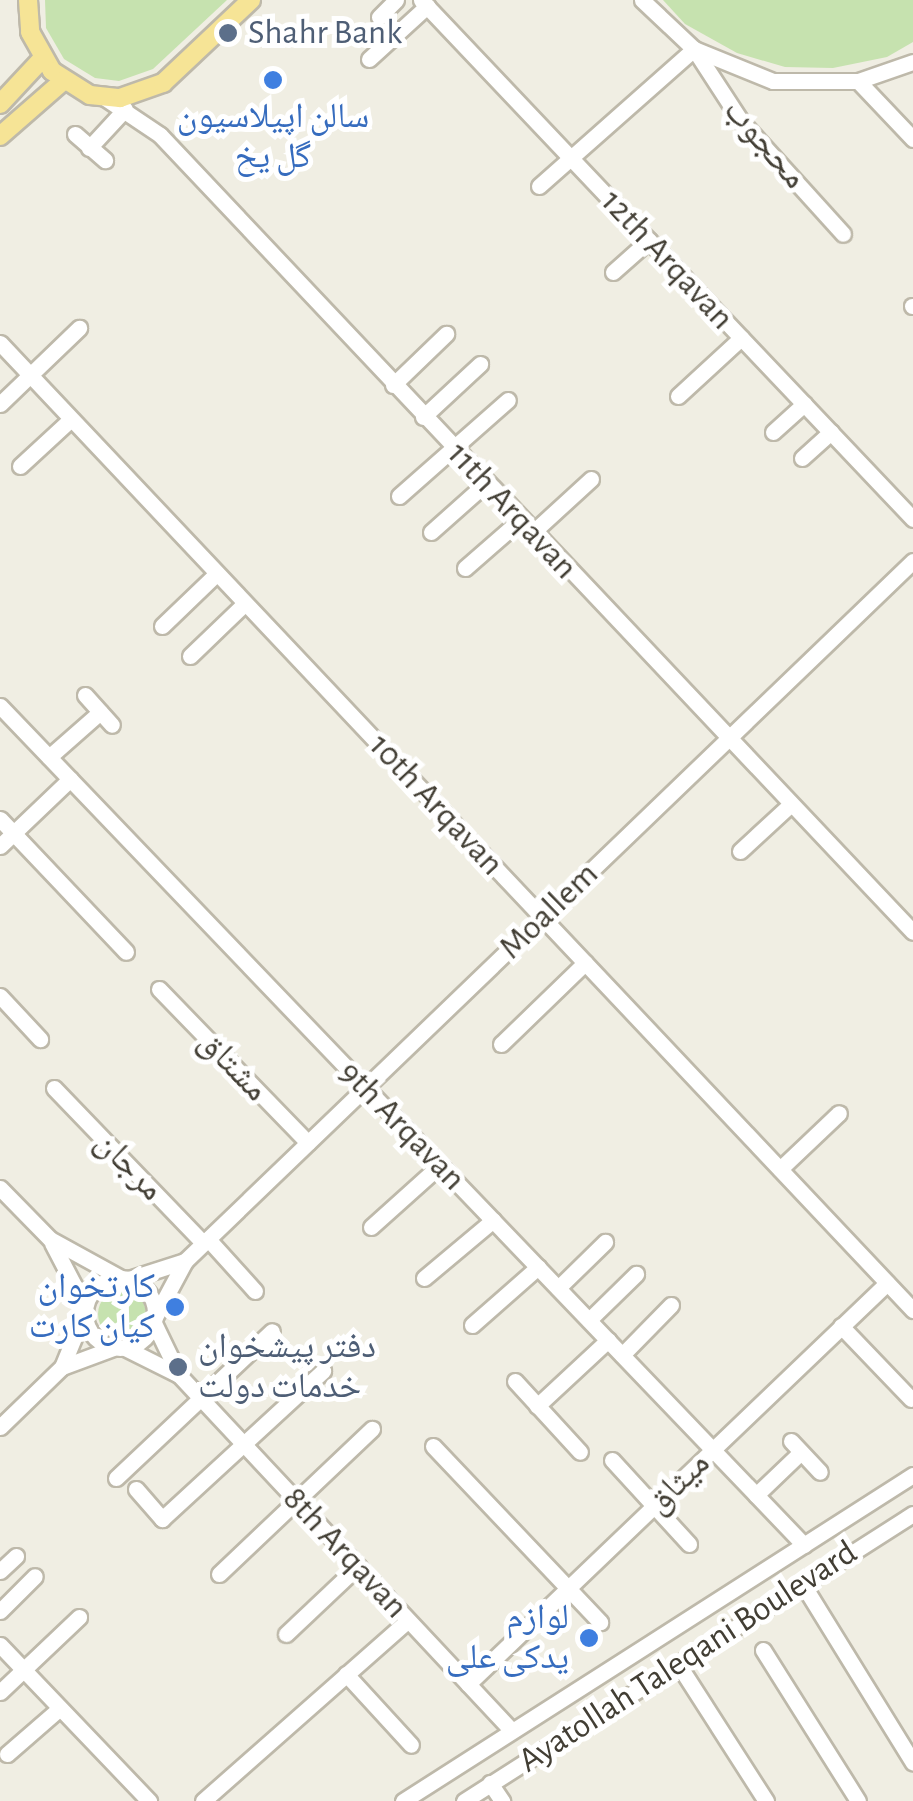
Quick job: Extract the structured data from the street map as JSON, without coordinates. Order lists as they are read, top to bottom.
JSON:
{
  "streets": {
    "street": [
      "محجوب",
      "12th Arqavan",
      "11th Arqavan",
      "10th Arqavan",
      "Moallem",
      "مشتاق",
      "9th Arqavan",
      "مرجان",
      "میثاق",
      "8th Arqavan",
      "Ayatollah Taleqani Boulevard"
    ]
  },
  "crossings": [
    ["11th Arqavan", "Moallem"],
    ["10th Arqavan", "Moallem"],
    ["10th Arqavan", "میثاق"],
    ["Moallem", "مشتاق"],
    ["Moallem", "9th Arqavan"],
    ["Moallem", "مرجان"],
    ["9th Arqavan", "میثاق"],
    ["9th Arqavan", "Ayatollah Taleqani Boulevard"],
    ["میثاق", "8th Arqavan"],
    ["8th Arqavan", "Ayatollah Taleqani Boulevard"]
  ],
  "places": [
    "Shahr Bank",
    "سالن اپیلاسیون گل یخ",
    "کارتخوان کیان کارت",
    "دفتر پیشخوان خدمات دولت",
    "لوازم یدکی علی"
  ]
}
